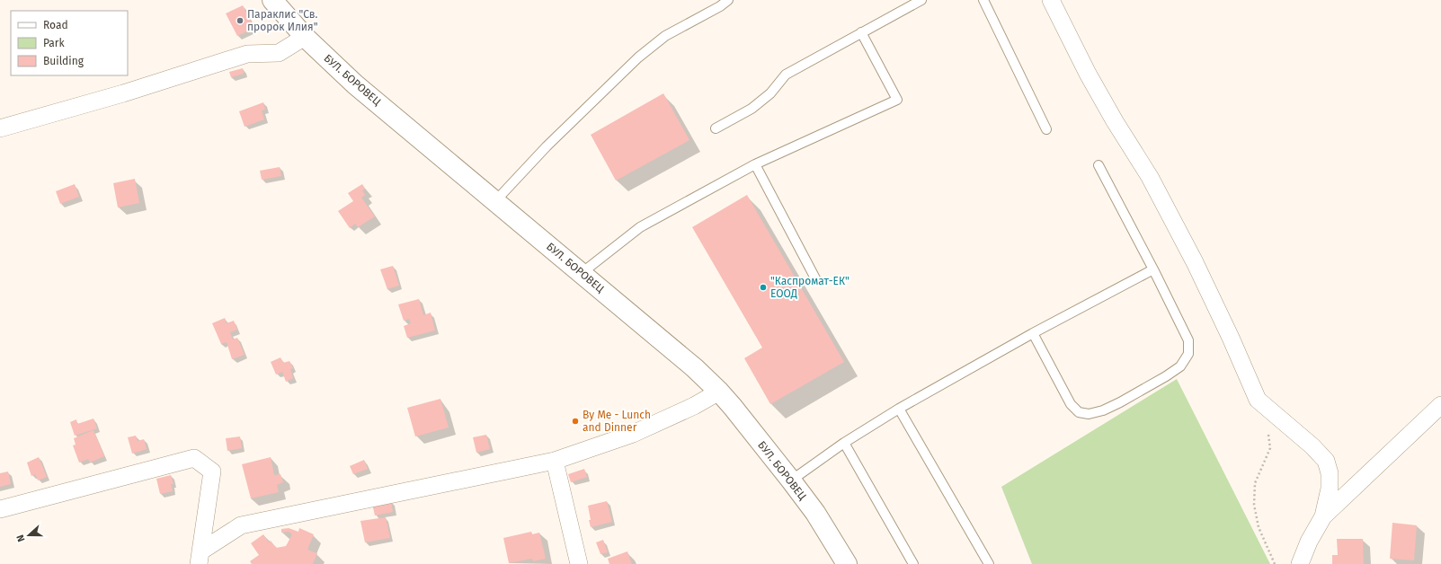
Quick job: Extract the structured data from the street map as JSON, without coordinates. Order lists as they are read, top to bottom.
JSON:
{
  "streets": {
    "street": ["БУЛ. БОРОВЕЦ"]
  },
  "places": ["Параклис \"Св. пророк Илия\"", "\"Каспромат-ЕК\" ЕООД", "By Me - Lunch and Dinner"],
  "legend": ["Road", "Park", "Building"],
  "north": "left"
}
